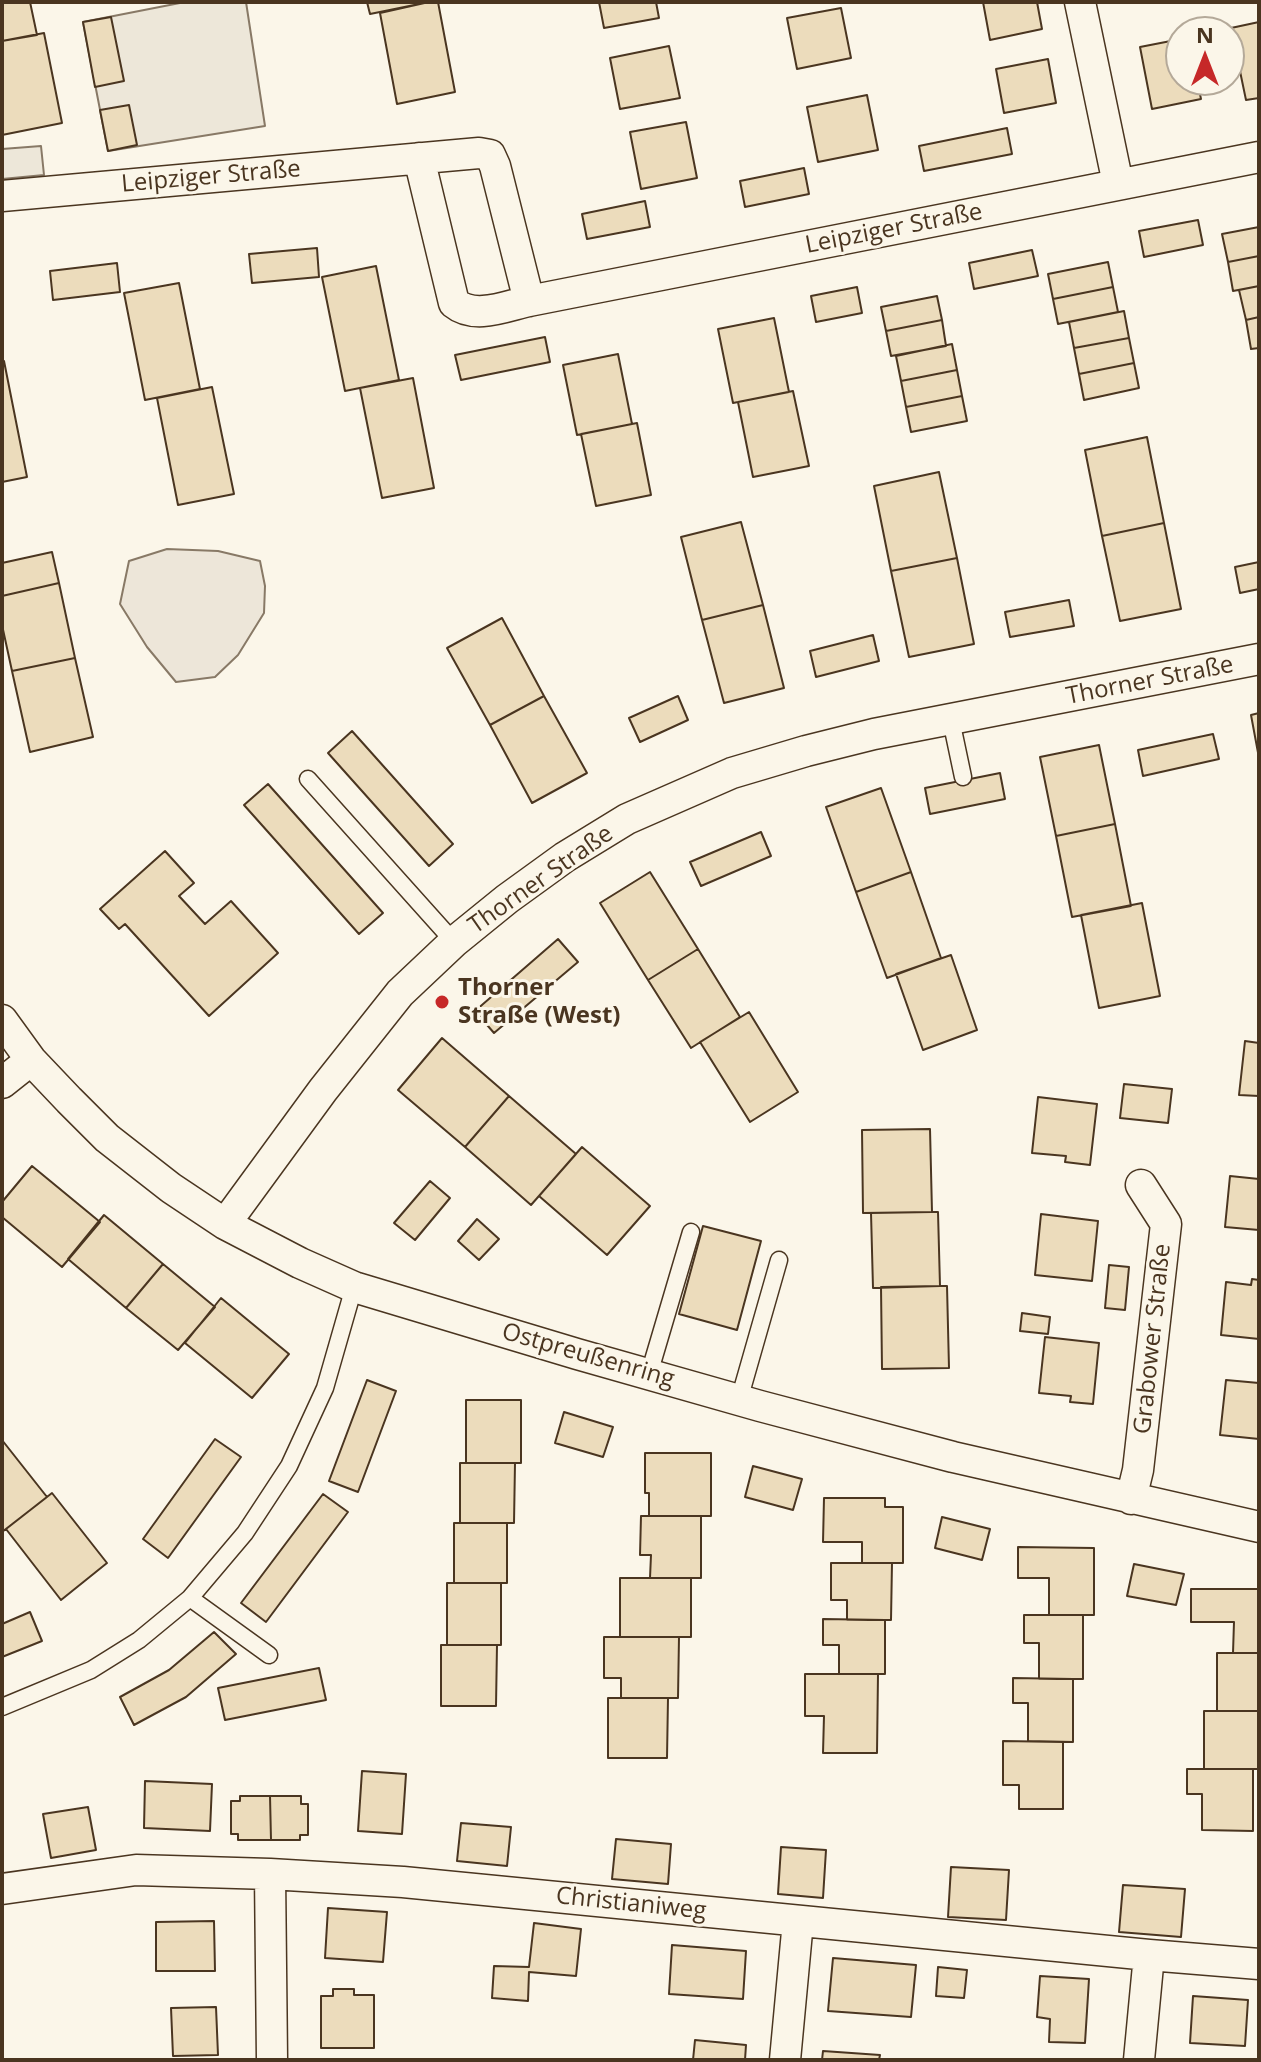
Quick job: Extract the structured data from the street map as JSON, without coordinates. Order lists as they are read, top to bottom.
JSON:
{
  "streets": {
    "street": [
      "Leipziger Straße",
      "Thorner Straße",
      "Grabower Straße",
      "Ostpreußenring",
      "Christianiweg"
    ]
  },
  "crossings": [
    ["Thorner Straße", "Ostpreußenring"],
    ["Grabower Straße", "Ostpreußenring"]
  ],
  "places": ["Thorner Straße (West)"],
  "north": "top"
}
